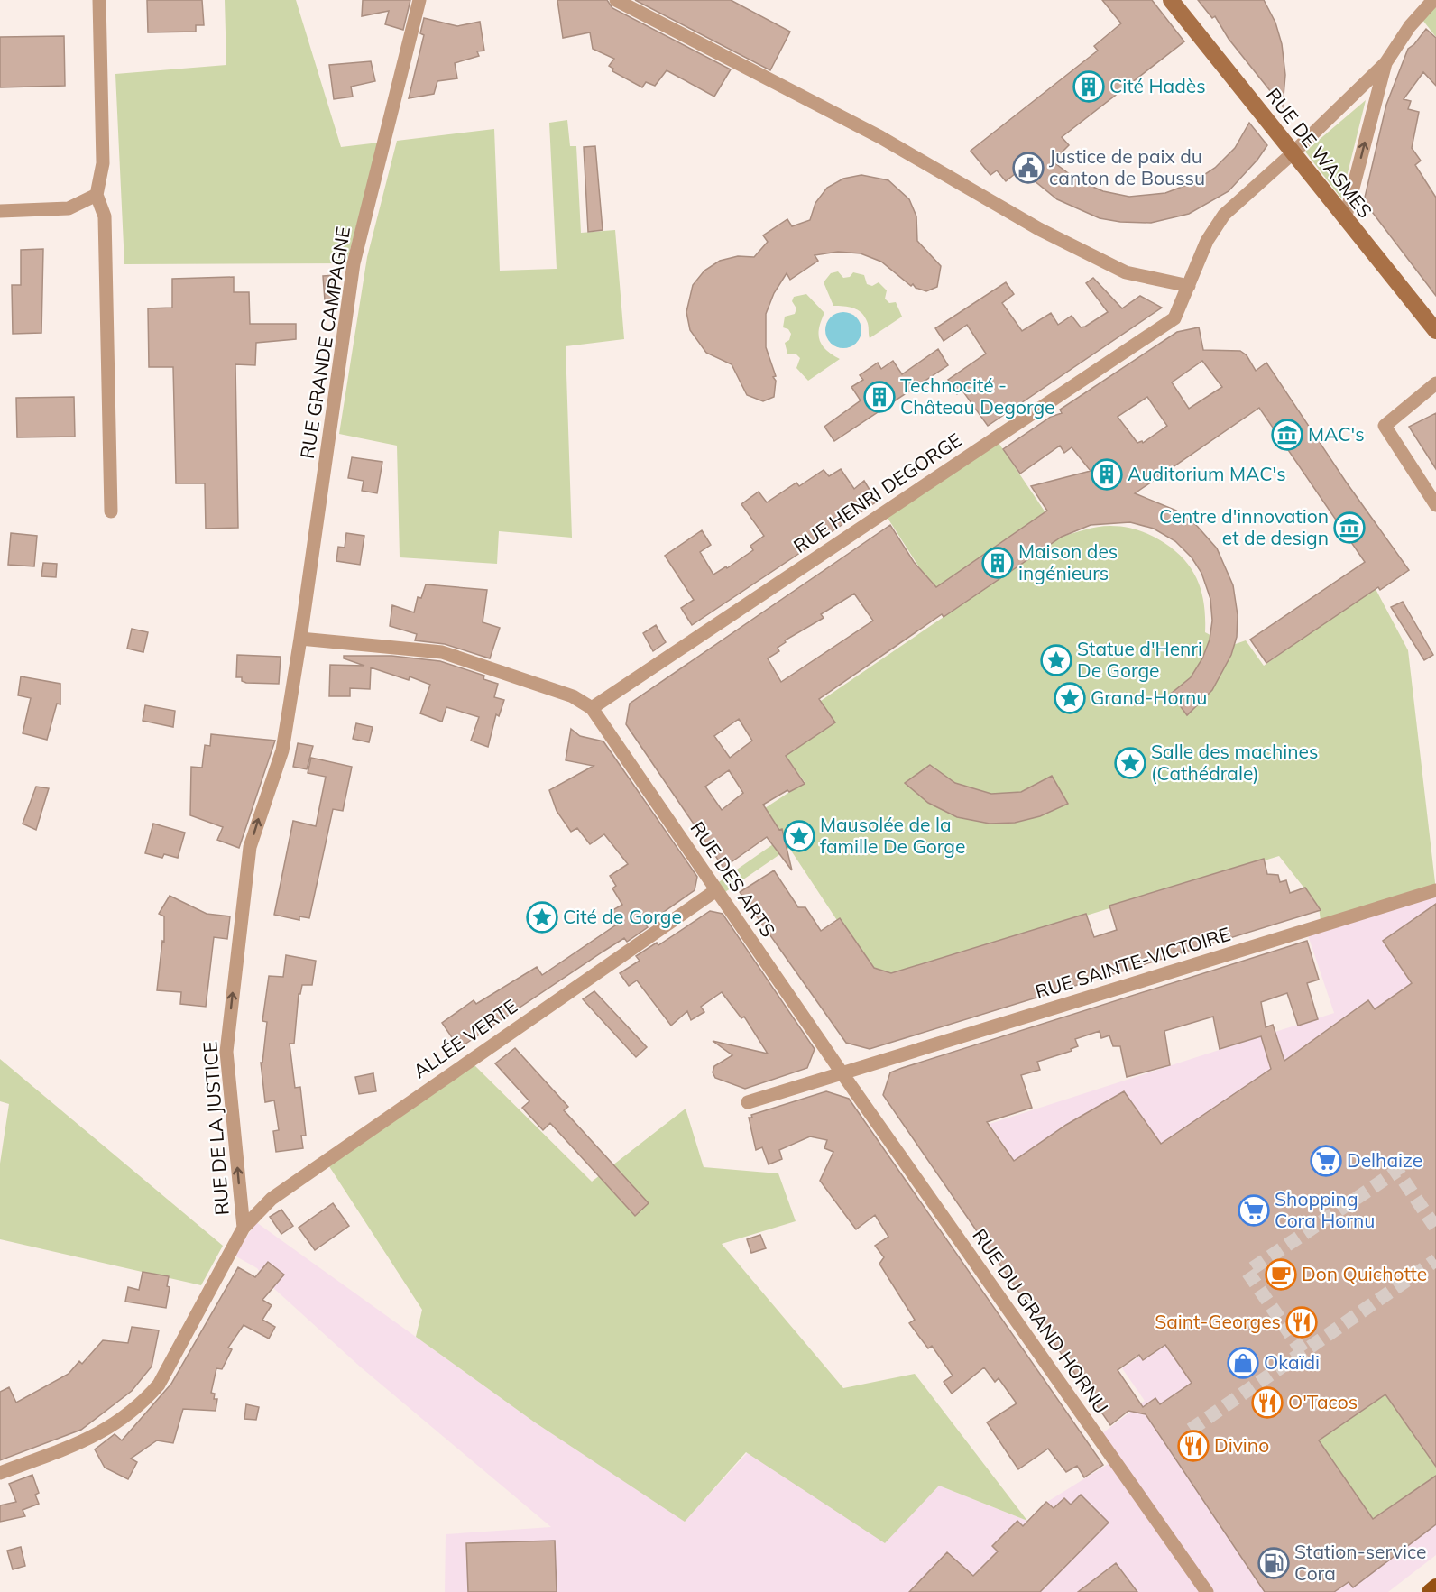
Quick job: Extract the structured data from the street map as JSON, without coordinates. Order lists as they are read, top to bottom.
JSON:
{
  "streets": {
    "street": [
      "RUE DE WASMES",
      "RUE GRANDE CAMPAGNE",
      "RUE HENRI DEGORGE",
      "RUE DES ARTS",
      "RUE SAINTE-VICTOIRE",
      "ALLÉE VERTE",
      "RUE DE LA JUSTICE",
      "RUE DU GRAND HORNU"
    ]
  },
  "crossings": [
    ["RUE DE WASMES", "RUE HENRI DEGORGE"],
    ["RUE GRANDE CAMPAGNE", "RUE DE LA JUSTICE"],
    ["RUE HENRI DEGORGE", "RUE DES ARTS"],
    ["RUE DES ARTS", "RUE SAINTE-VICTOIRE"],
    ["RUE DES ARTS", "ALLÉE VERTE"],
    ["RUE DES ARTS", "RUE DU GRAND HORNU"],
    ["RUE SAINTE-VICTOIRE", "RUE DU GRAND HORNU"],
    ["ALLÉE VERTE", "RUE DE LA JUSTICE"]
  ],
  "one_way": ["RUE DE LA JUSTICE"],
  "places": {
    "building": [
      "Cité Hadès",
      "Technocité - Château Degorge",
      "Auditorium MAC's",
      "Maison des ingénieurs"
    ],
    "public building": ["Justice de paix du canton de Boussu"],
    "museum": ["MAC's", "Centre d'innovation et de design"],
    "place": [
      "Statue d'Henri De Gorge",
      "Grand-Hornu",
      "Salle des machines (Cathédrale)",
      "Mausolée de la famille De Gorge",
      "Cité de Gorge"
    ],
    "supermarket": ["Delhaize", "Shopping Cora Hornu"],
    "cafe": ["Don Quichotte"],
    "restaurant": ["Saint-Georges", "O'Tacos", "Divino"],
    "shop": ["Okaïdi"],
    "fuel station": ["Station-service Cora"]
  }
}
